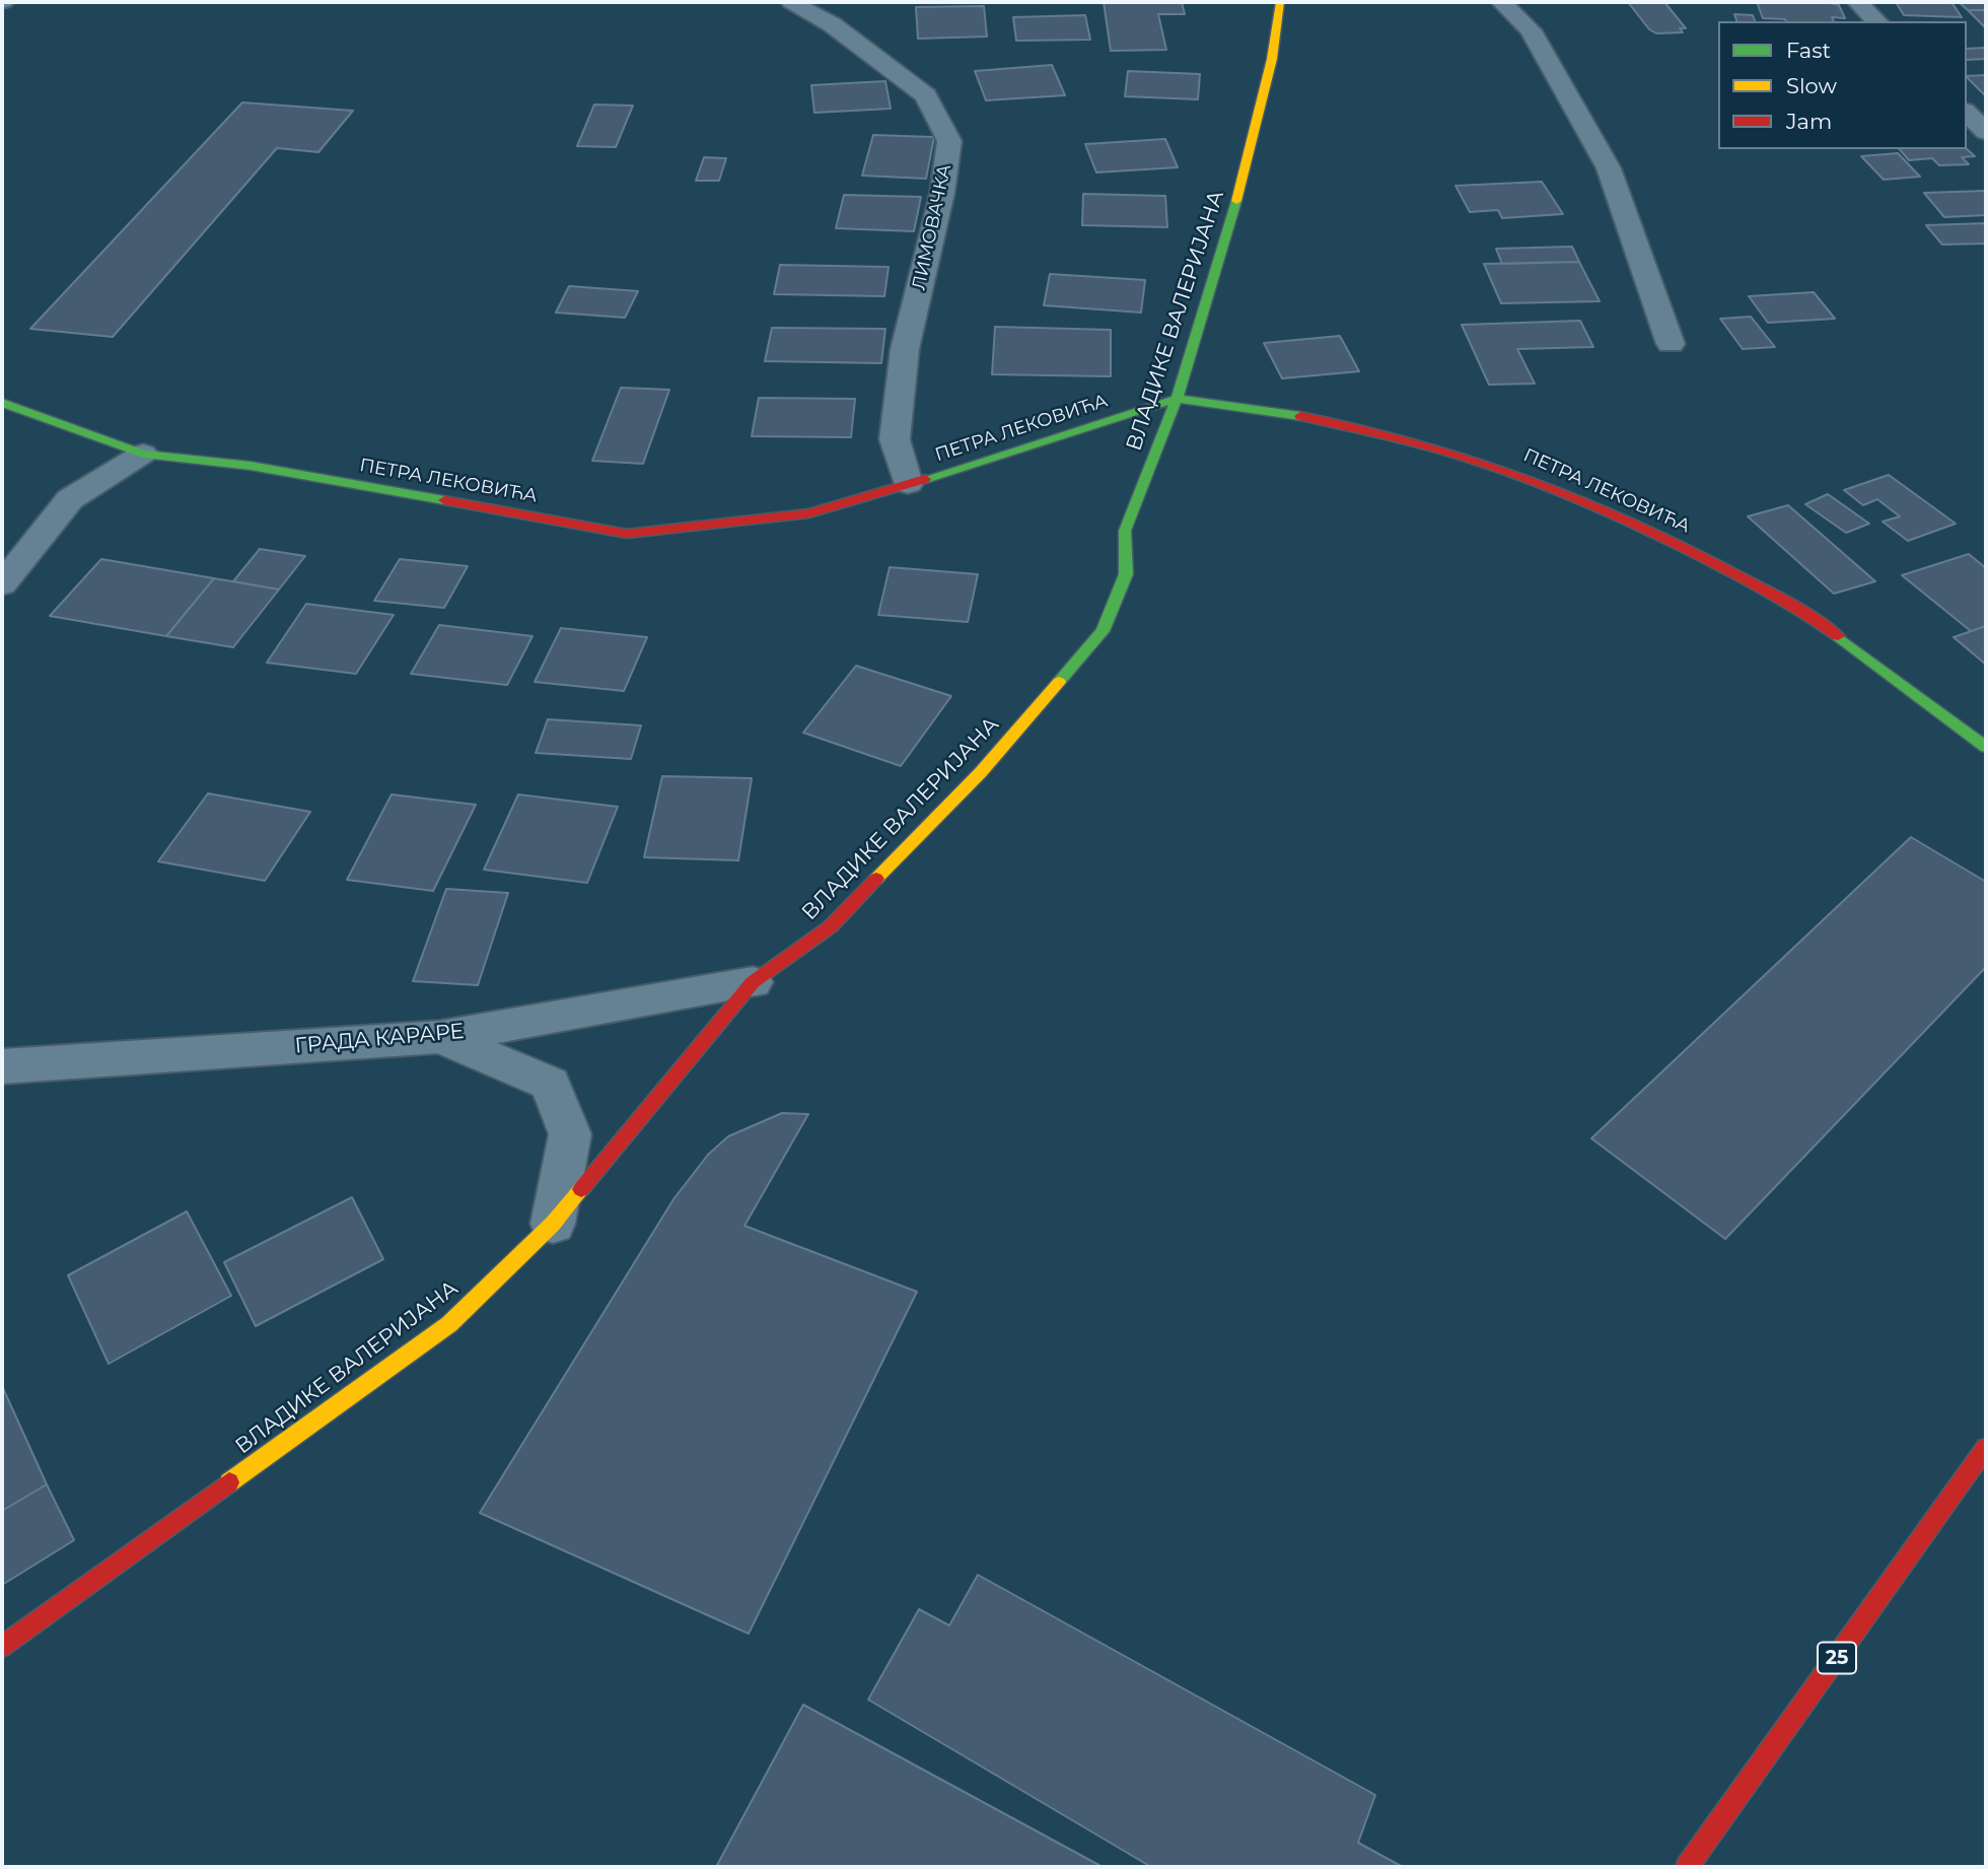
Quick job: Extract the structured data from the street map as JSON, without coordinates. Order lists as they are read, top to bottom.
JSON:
{
  "streets": {
    "street": [
      "ЛИМОВАЧКА",
      "ВЛАДИКЕ ВАЛЕРИЈАНА",
      "ПЕТРА ЛЕКОВИЋА",
      "ГРАДА КАРАРЕ",
      "25"
    ]
  },
  "crossings": [
    ["ЛИМОВАЧКА", "ПЕТРА ЛЕКОВИЋА"],
    ["ВЛАДИКЕ ВАЛЕРИЈАНА", "ПЕТРА ЛЕКОВИЋА"],
    ["ВЛАДИКЕ ВАЛЕРИЈАНА", "ГРАДА КАРАРЕ"]
  ],
  "legend": ["Fast", "Slow", "Jam"]
}
